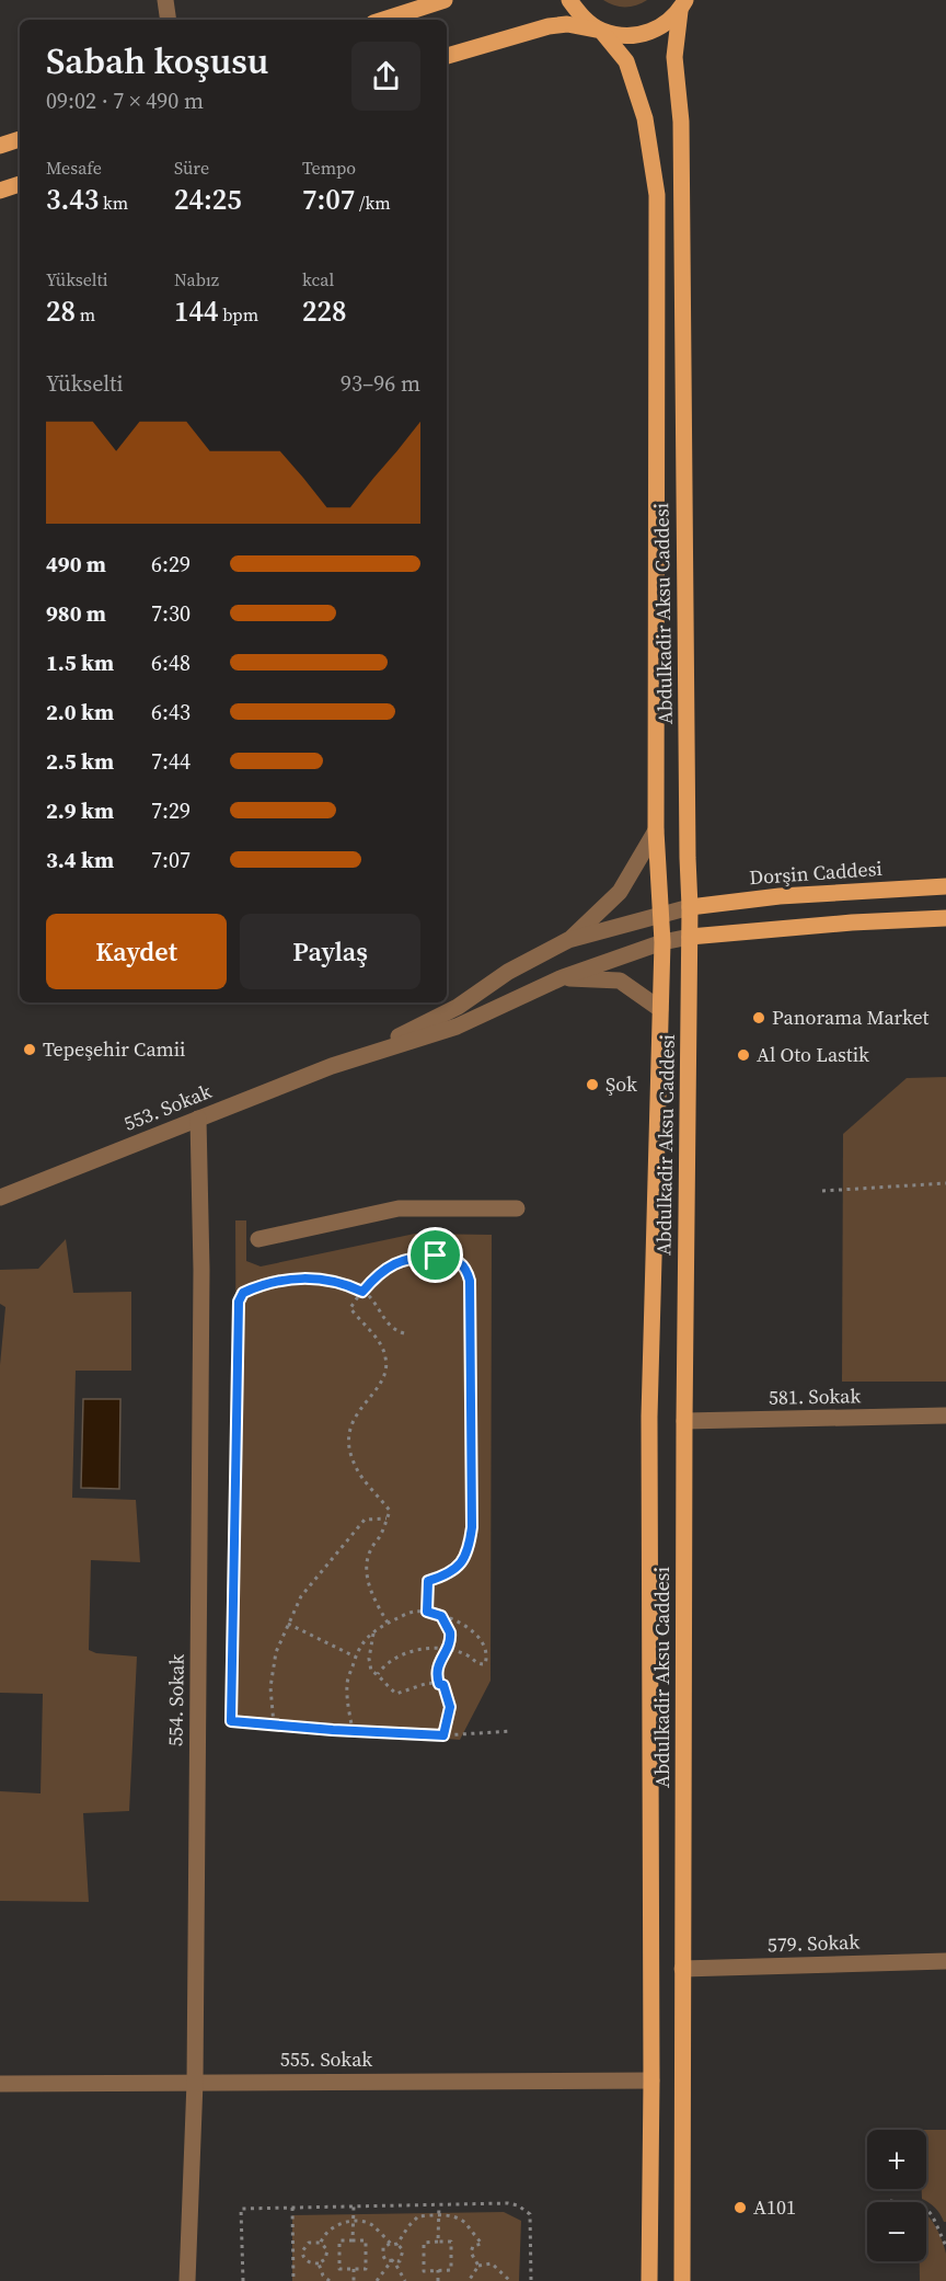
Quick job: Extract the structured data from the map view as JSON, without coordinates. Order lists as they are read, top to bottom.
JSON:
{
  "streets": {
    "main road": ["Abdulkadir Aksu Caddesi", "Dorşin Caddesi"],
    "street": [
      "553. Sokak",
      "581. Sokak",
      "554. Sokak",
      "579. Sokak",
      "555. Sokak"
    ]
  },
  "crossings": [
    ["Abdulkadir Aksu Caddesi", "Dorşin Caddesi"],
    ["Abdulkadir Aksu Caddesi", "581. Sokak"],
    ["Abdulkadir Aksu Caddesi", "579. Sokak"],
    ["Abdulkadir Aksu Caddesi", "555. Sokak"],
    ["553. Sokak", "554. Sokak"],
    ["554. Sokak", "555. Sokak"]
  ],
  "places": [
    "Panorama Market",
    "Tepeşehir Camii",
    "Al Oto Lastik",
    "Şok",
    "A101"
  ],
  "page": {
    "heading": ["Sabah koşusu", "09:02 · 7 × 490 m"],
    "stats": [
      ["Mesafe", "3.43 km"],
      ["Süre", "24:25"],
      ["Tempo", "7:07 /km"],
      ["Yükselti", "28 m"],
      ["Nabız", "144 bpm"],
      ["kcal", "228"]
    ],
    "chart": ["Yükselti", "93–96 m"],
    "list": [
      {
        "name": "490 m",
        "note": "6:29"
      },
      {
        "name": "980 m",
        "note": "7:30"
      },
      {
        "name": "1.5 km",
        "note": "6:48"
      },
      {
        "name": "2.0 km",
        "note": "6:43"
      },
      {
        "name": "2.5 km",
        "note": "7:44"
      },
      {
        "name": "2.9 km",
        "note": "7:29"
      },
      {
        "name": "3.4 km",
        "note": "7:07"
      }
    ],
    "buttons": ["Kaydet", "Paylaş"],
    "map_buttons": ["+", "−"]
  }
}
